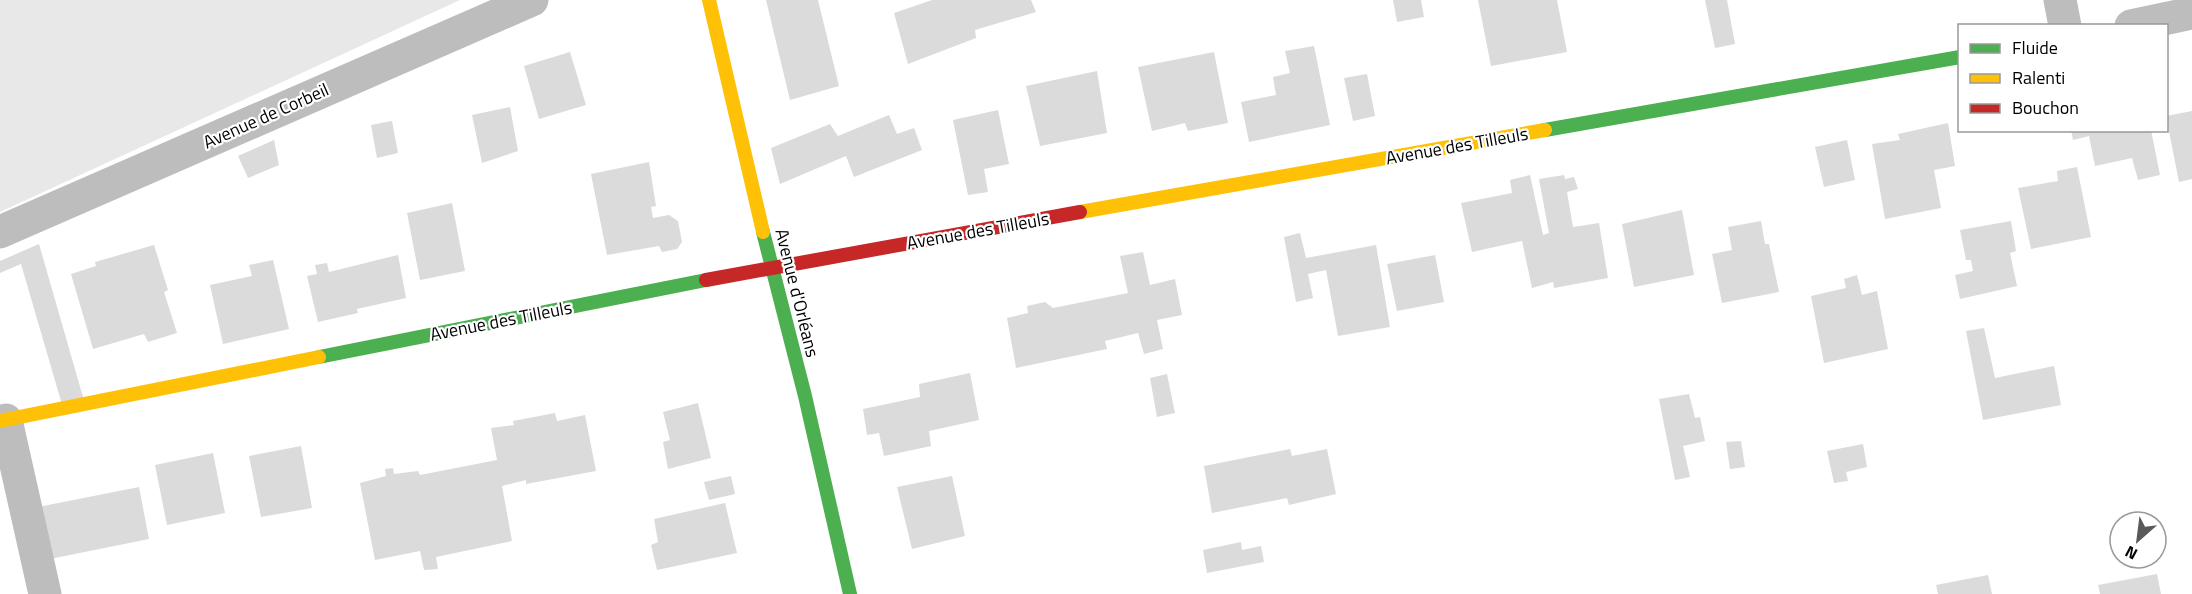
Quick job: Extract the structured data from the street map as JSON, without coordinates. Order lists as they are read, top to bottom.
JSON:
{
  "streets": {
    "street": ["Avenue de Corbeil", "Avenue des Tilleuls", "Avenue d'Orléans"]
  },
  "crossings": [
    ["Avenue des Tilleuls", "Avenue d'Orléans"]
  ],
  "legend": ["Fluide", "Ralenti", "Bouchon"],
  "north": "bottom left"
}
